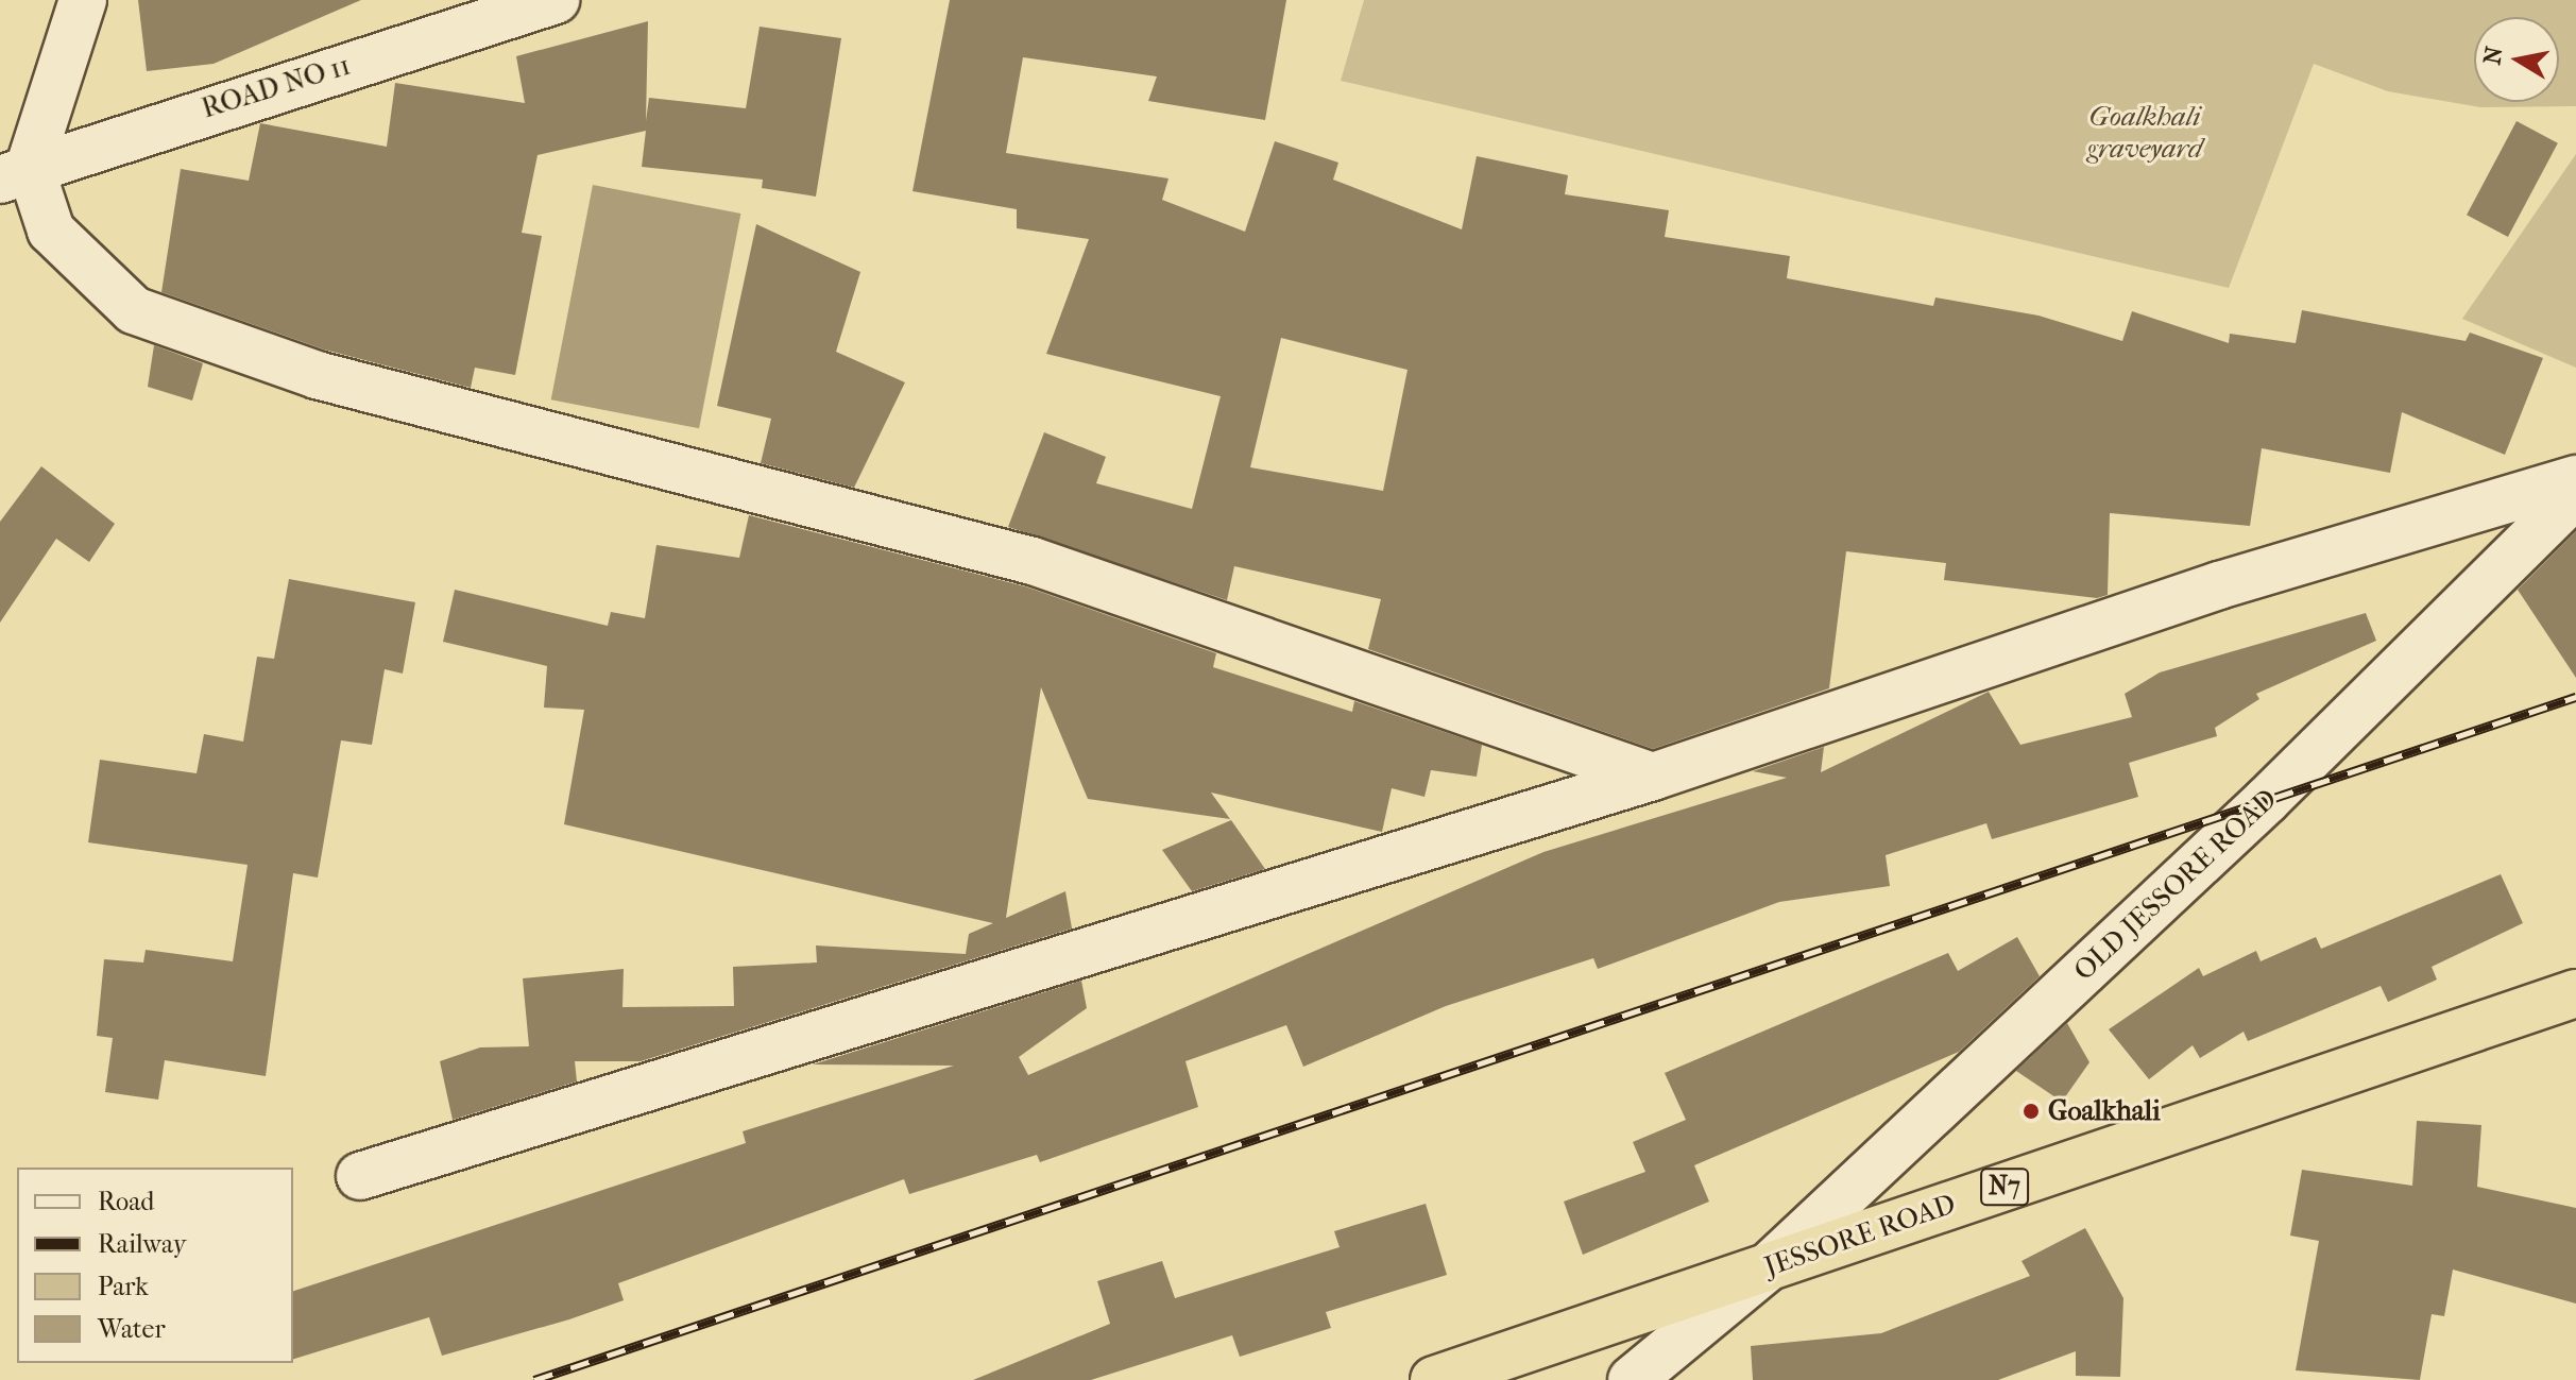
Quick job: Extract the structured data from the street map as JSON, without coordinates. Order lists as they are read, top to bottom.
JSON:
{
  "streets": {
    "highway": ["N7", "JESSORE ROAD"],
    "street": ["ROAD NO 11", "OLD JESSORE ROAD"]
  },
  "crossings": [
    ["OLD JESSORE ROAD", "JESSORE ROAD"]
  ],
  "parks": ["Goalkhali graveyard"],
  "places": ["Goalkhali"],
  "legend": [
    "Road",
    "Railway",
    "Park",
    "Water"
  ],
  "north": "left"
}
